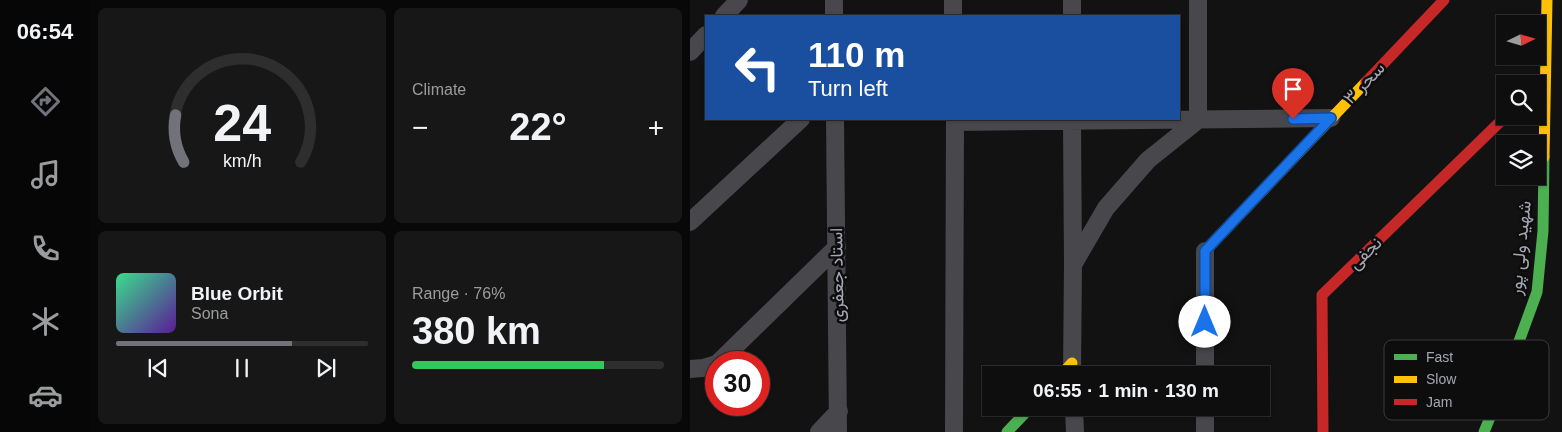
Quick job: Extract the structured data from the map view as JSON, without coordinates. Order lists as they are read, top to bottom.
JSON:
{
  "streets": {
    "street": [
      "سحر ۳",
      "شهید ولی پور",
      "نجفی",
      "استاد جعفری"
    ]
  },
  "legend": ["Fast", "Slow", "Jam"],
  "north": "right",
  "page": {
    "tabs": "06:54",
    "tile": [
      "Climate",
      ["Range · 76%", "380 km"]
    ],
    "turn": ["110 m", "Turn left"],
    "heat": ["−", "22°", "+"],
    "song": ["Blue Orbit", "Sona"],
    "limit": "30",
    "trip": "06:55 · 1 min · 130 m",
    "gauge": ["24", "km/h"]
  }
}
